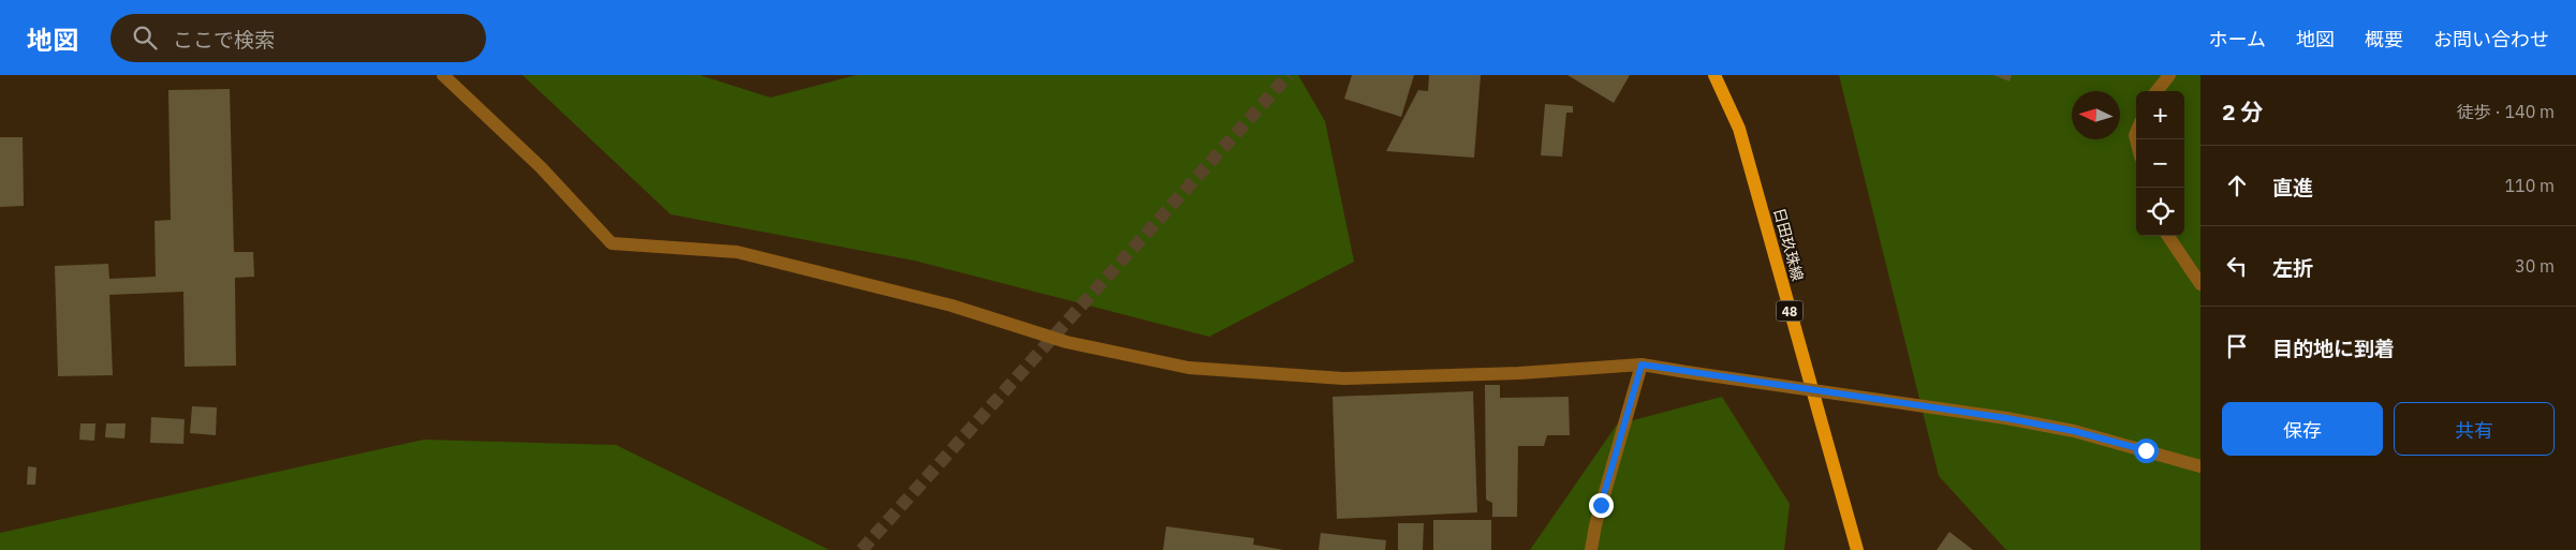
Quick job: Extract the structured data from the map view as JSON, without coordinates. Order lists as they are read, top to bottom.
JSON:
{
  "streets": {
    "main road": ["日田玖珠線", "48"]
  },
  "north": "left",
  "page": {
    "header": "地図",
    "search": "ここで検索",
    "nav": [
      "ホーム",
      "地図",
      "概要",
      "お問い合わせ"
    ],
    "heading": ["2 分", "徒歩 · 140 m"],
    "map_buttons": ["+", "−"],
    "list": [
      ["直進", "110 m"],
      ["左折", "30 m"],
      "目的地に到着"
    ],
    "buttons": ["保存", "共有"]
  }
}
